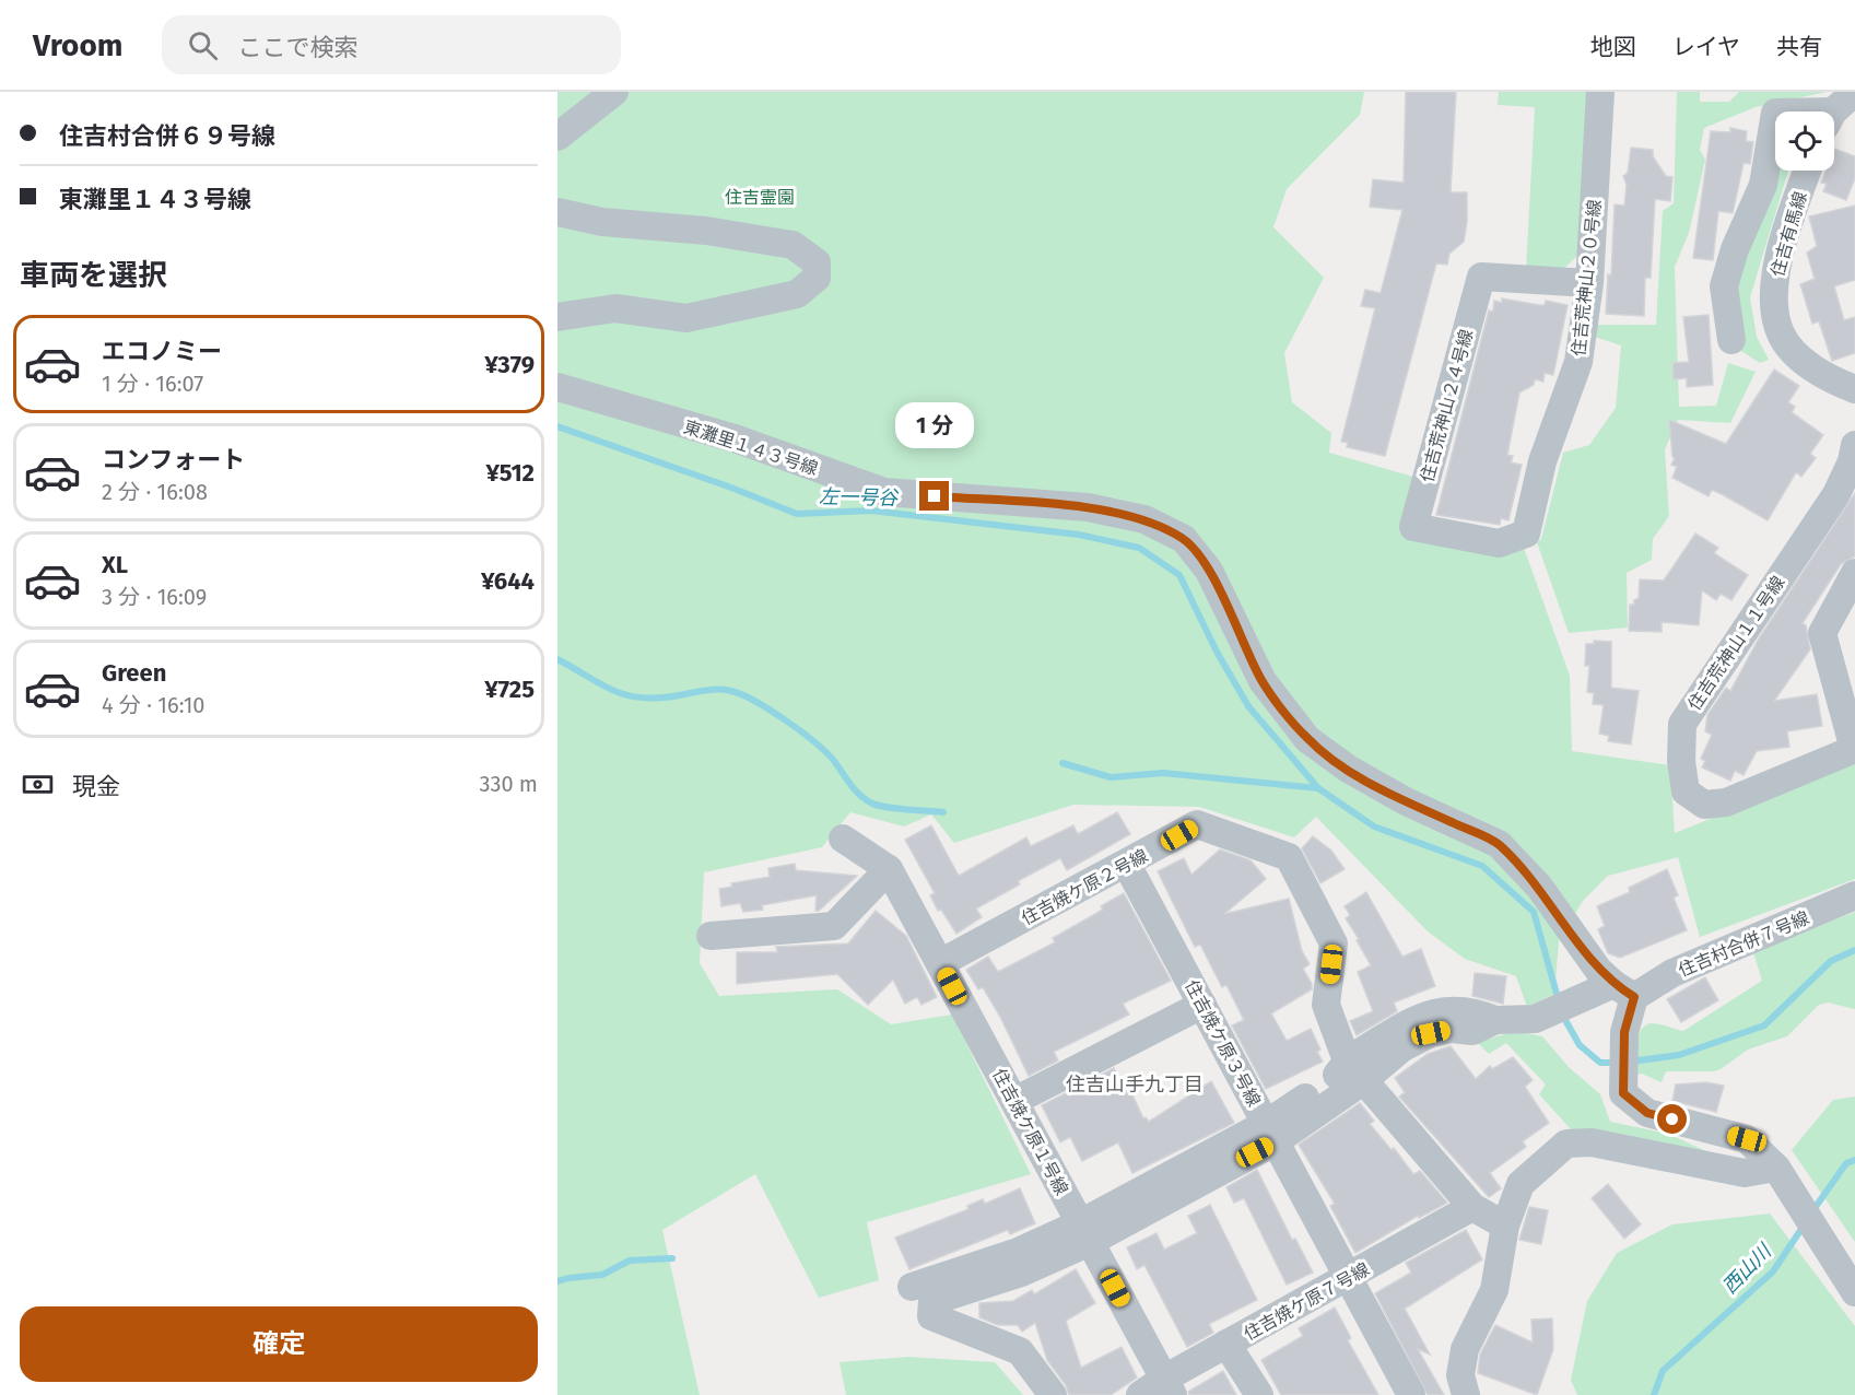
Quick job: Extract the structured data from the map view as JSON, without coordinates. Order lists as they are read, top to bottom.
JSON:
{
  "streets": {
    "street": [
      "住吉有馬線",
      "住吉荒神山２０号線",
      "住吉荒神山２４号線",
      "東灘里１４３号線",
      "住吉荒神山１１号線",
      "住吉焼ケ原２号線",
      "住吉村合併７号線",
      "住吉焼ケ原３号線",
      "住吉焼ケ原１号線",
      "住吉焼ケ原７号線"
    ]
  },
  "crossings": [
    ["住吉荒神山２０号線", "住吉荒神山２４号線"],
    ["東灘里１４３号線", "住吉村合併７号線"],
    ["住吉焼ケ原２号線", "住吉村合併７号線"],
    ["住吉焼ケ原２号線", "住吉焼ケ原３号線"],
    ["住吉焼ケ原２号線", "住吉焼ケ原１号線"],
    ["住吉焼ケ原２号線", "住吉焼ケ原７号線"],
    ["住吉焼ケ原３号線", "住吉焼ケ原７号線"],
    ["住吉焼ケ原１号線", "住吉焼ケ原７号線"]
  ],
  "districts": ["住吉山手九丁目"],
  "water": ["左一号谷", "西山川"],
  "parks": ["住吉霊園"],
  "page": {
    "header": "Vroom",
    "search": "ここで検索",
    "nav": ["地図", "レイヤ", "共有"],
    "banner": ["住吉村合併６９号線", "東灘里１４３号線"],
    "heading": "車両を選択",
    "list": [
      {
        "name": "エコノミー",
        "note": "1 分 · 16:07",
        "value": "¥379"
      },
      {
        "name": "コンフォート",
        "note": "2 分 · 16:08",
        "value": "¥512"
      },
      {
        "name": "XL",
        "note": "3 分 · 16:09",
        "value": "¥644"
      },
      {
        "name": "Green",
        "note": "4 分 · 16:10",
        "value": "¥725"
      }
    ],
    "bubble": "1 分",
    "pay": ["現金", "330 m"],
    "buttons": "確定"
  }
}
